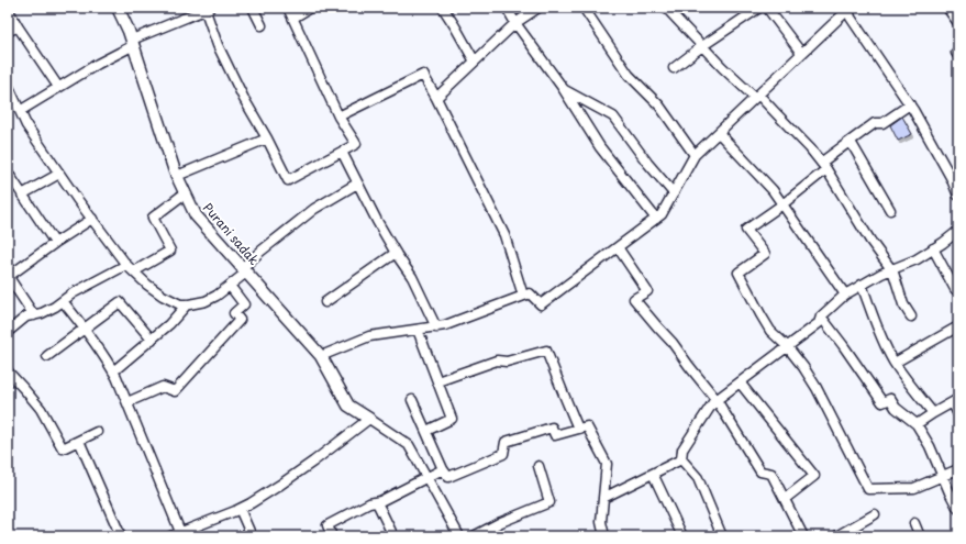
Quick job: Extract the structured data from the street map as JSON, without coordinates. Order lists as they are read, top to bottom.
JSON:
{
  "streets": {
    "main road": ["Purani sadak"]
  }
}
